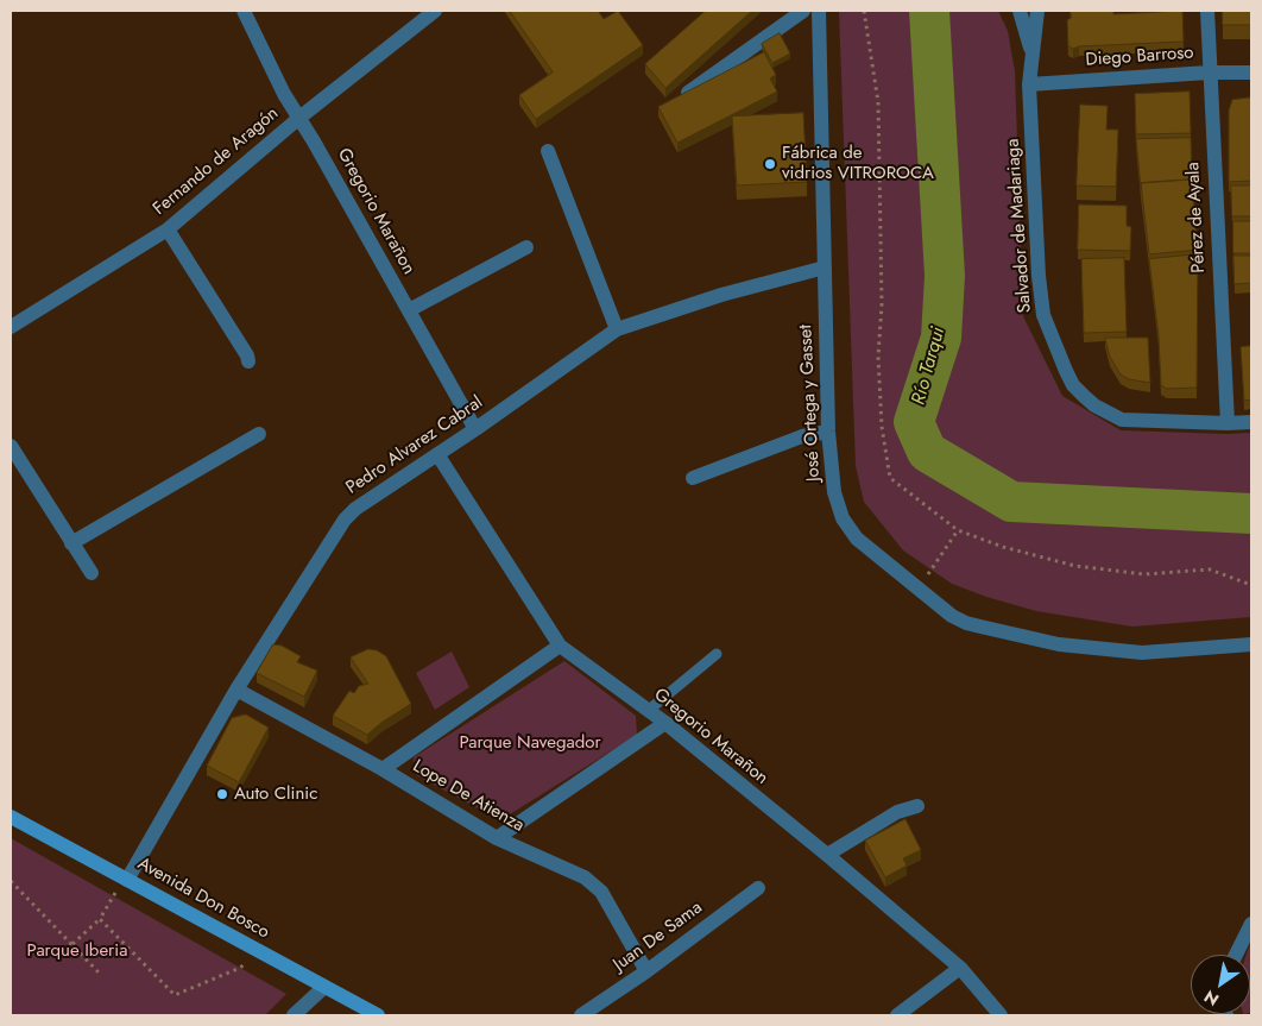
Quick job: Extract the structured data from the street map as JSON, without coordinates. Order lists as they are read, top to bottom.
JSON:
{
  "streets": {
    "main road": ["Avenida Don Bosco"],
    "street": [
      "Diego Barroso",
      "Fernando de Aragón",
      "Gregorio Marañon",
      "Pérez de Ayala",
      "Salvador de Madariaga",
      "José Ortega y Gasset",
      "Pedro Alvarez Cabral",
      "Lope De Atienza",
      "Juan De Sama"
    ]
  },
  "crossings": [
    ["Diego Barroso", "Pérez de Ayala"],
    ["Diego Barroso", "Salvador de Madariaga"],
    ["Fernando de Aragón", "Gregorio Marañon"],
    ["Gregorio Marañon", "Pedro Alvarez Cabral"],
    ["Pérez de Ayala", "Salvador de Madariaga"],
    ["José Ortega y Gasset", "Pedro Alvarez Cabral"],
    ["Pedro Alvarez Cabral", "Lope De Atienza"],
    ["Pedro Alvarez Cabral", "Avenida Don Bosco"],
    ["Lope De Atienza", "Juan De Sama"]
  ],
  "water": ["Río Tarqui"],
  "parks": ["Parque Navegador", "Parque Iberia"],
  "places": ["Fábrica de vidrios VITROROCA", "Auto Clinic"],
  "north": "bottom left"
}
